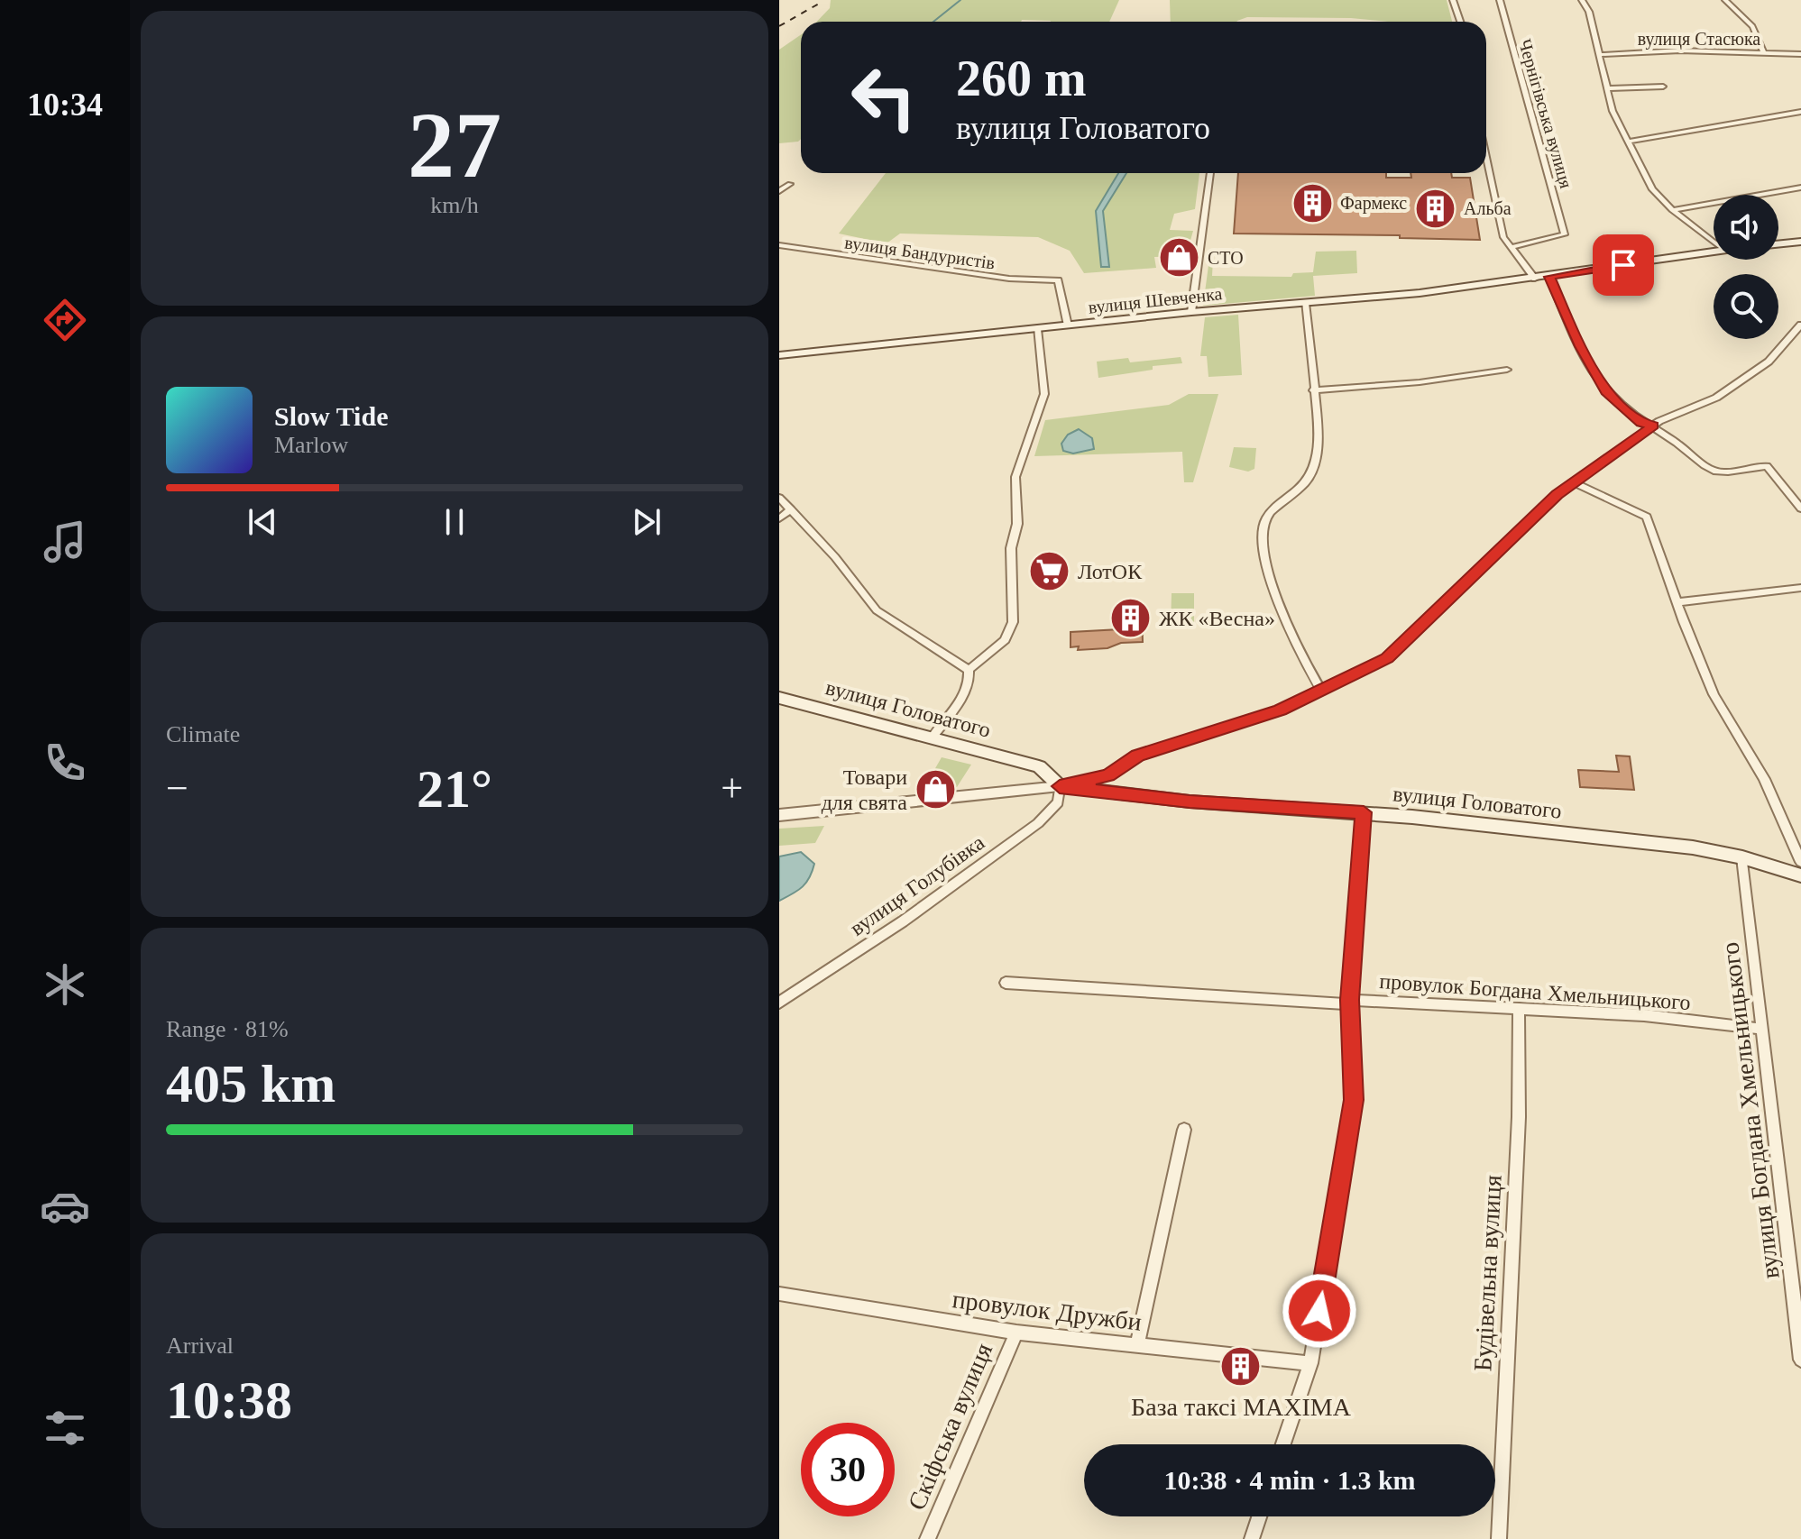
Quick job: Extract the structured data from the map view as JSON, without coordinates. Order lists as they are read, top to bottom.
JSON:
{
  "streets": {
    "main road": ["вулиця Шевченка", "вулиця Головатого"],
    "street": [
      "вулиця Стасюка",
      "Чернігівська вулиця",
      "вулиця Бандуристів",
      "вулиця Голубівка",
      "провулок Богдана Хмельницького",
      "вулиця Богдана Хмельницького",
      "Будівельна вулиця",
      "провулок Дружби",
      "Скіфська вулиця"
    ]
  },
  "crossings": [
    ["вулиця Бандуристів", "вулиця Шевченка"],
    ["вулиця Головатого", "вулиця Голубівка"],
    ["вулиця Головатого", "вулиця Богдана Хмельницького"],
    ["провулок Богдана Хмельницького", "вулиця Богдана Хмельницького"],
    ["провулок Богдана Хмельницького", "Будівельна вулиця"],
    ["провулок Дружби", "Скіфська вулиця"]
  ],
  "places": {
    "building": [
      "Фармекс",
      "Альба",
      "ЖК «Весна»",
      "База таксі MAXIMA"
    ],
    "shop": ["СТО", "Товари для свята"],
    "supermarket": ["ЛотОК"]
  },
  "page": {
    "tabs": "10:34",
    "tile": [
      ["27", "km/h"],
      "Climate",
      ["Range · 81%", "405 km"],
      ["Arrival", "10:38"]
    ],
    "turn": ["260 m", "вулиця Головатого"],
    "song": ["Slow Tide", "Marlow"],
    "heat": ["−", "21°", "+"],
    "limit": "30",
    "trip": "10:38 · 4 min · 1.3 km"
  }
}
